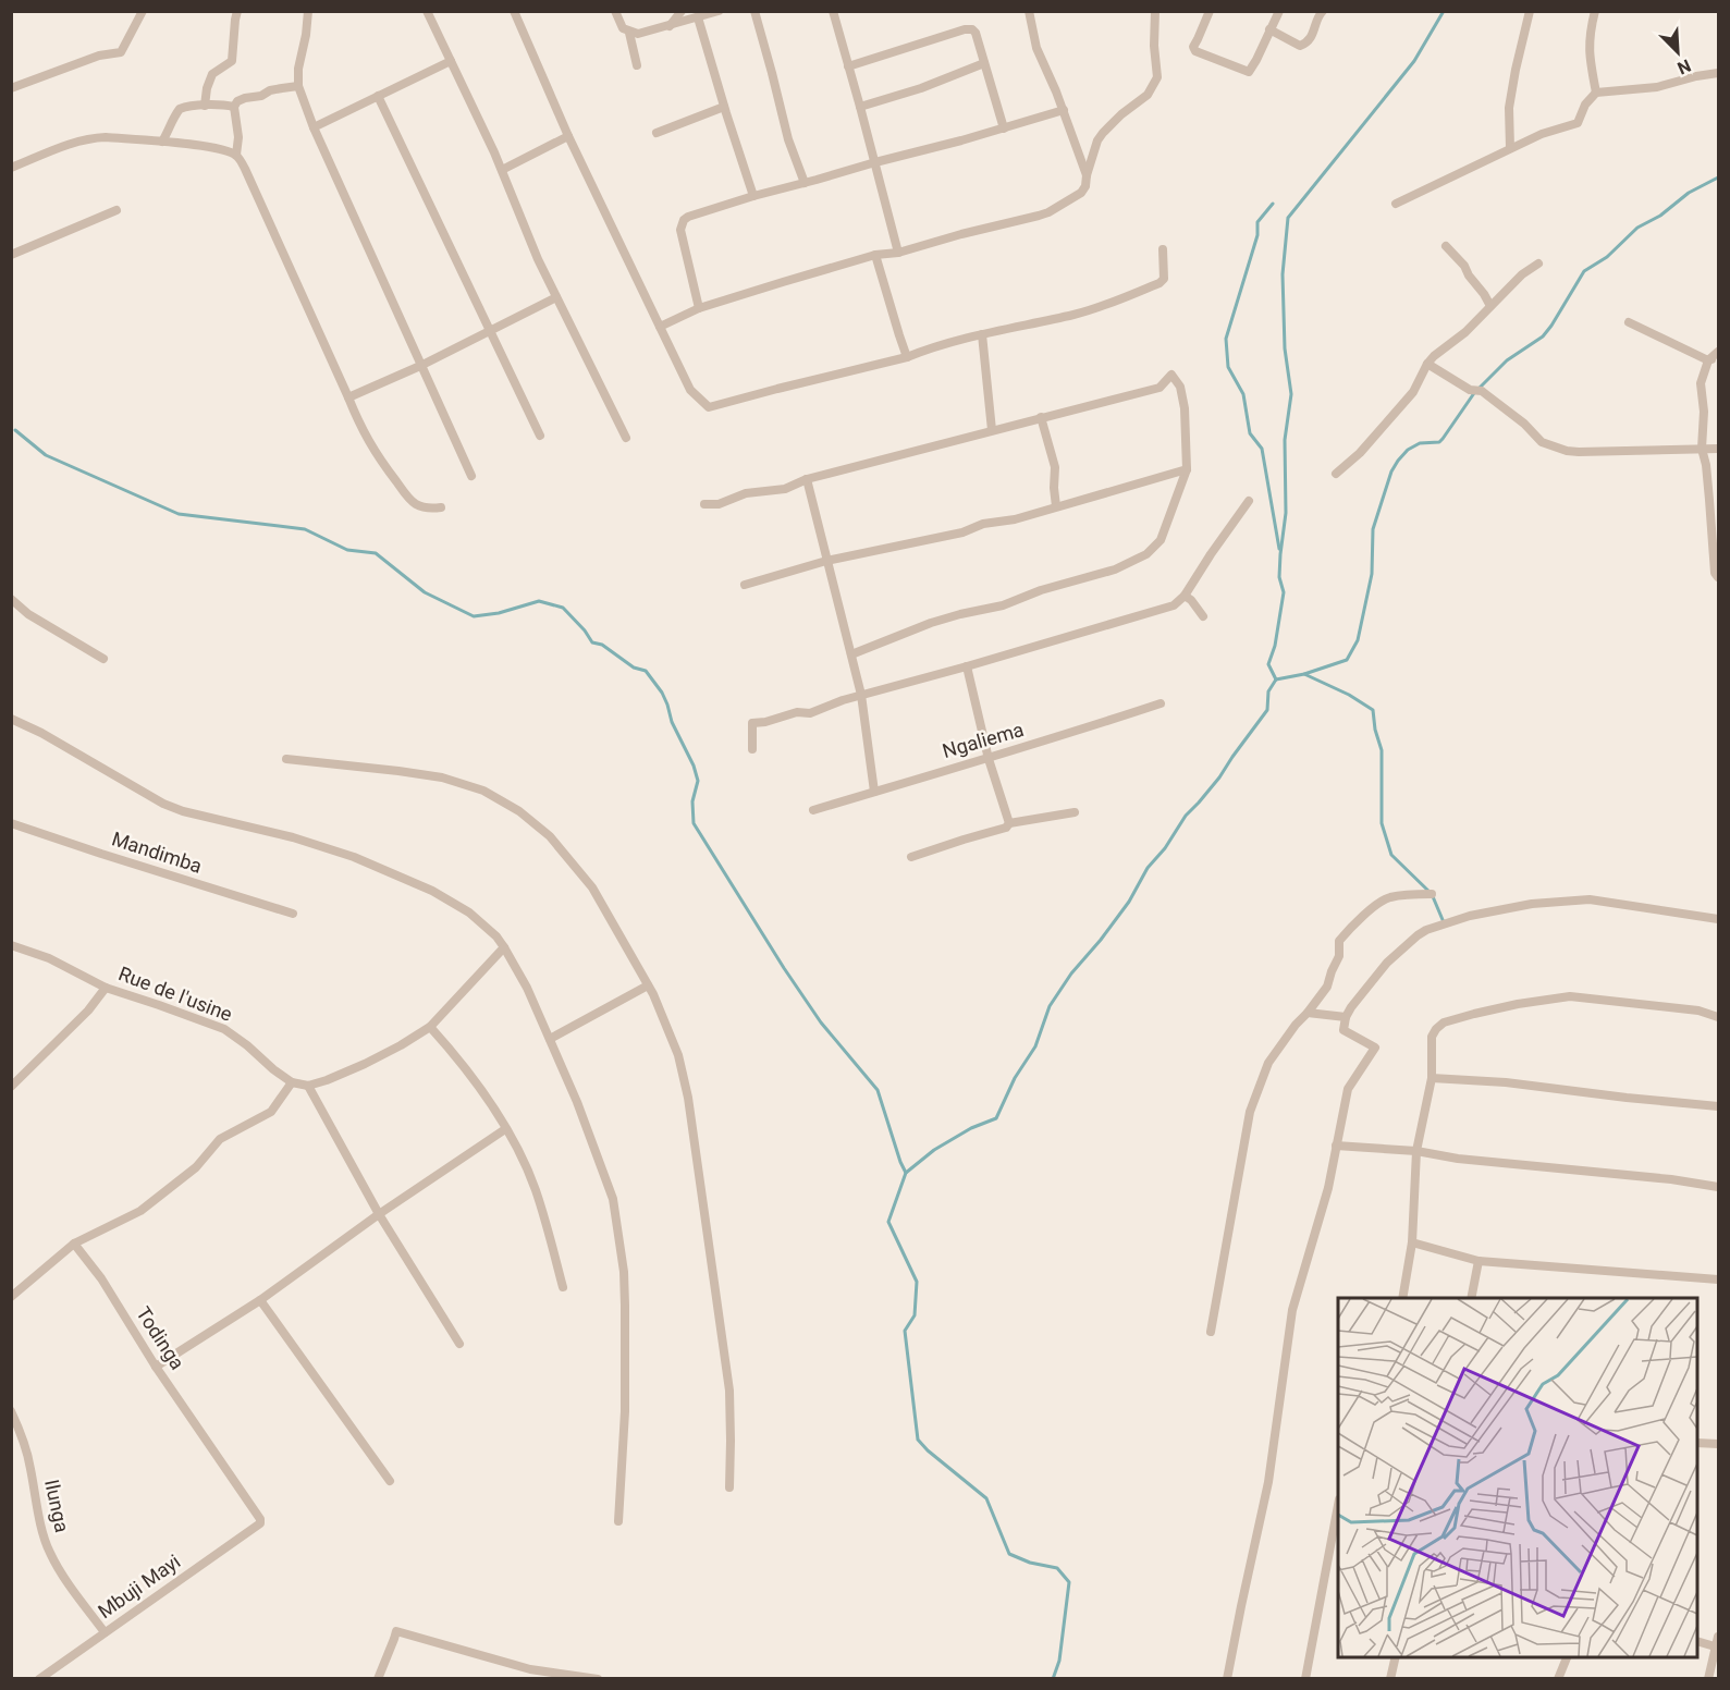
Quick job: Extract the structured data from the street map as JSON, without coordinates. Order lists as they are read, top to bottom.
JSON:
{
  "streets": {
    "street": [
      "Ngaliema",
      "Mandimba",
      "Rue de l'usine",
      "Todinga",
      "Ilunga",
      "Mbuji Mayi"
    ]
  },
  "crossings": [
    ["Todinga", "Mbuji Mayi"],
    ["Ilunga", "Mbuji Mayi"]
  ],
  "north": "bottom right"
}
